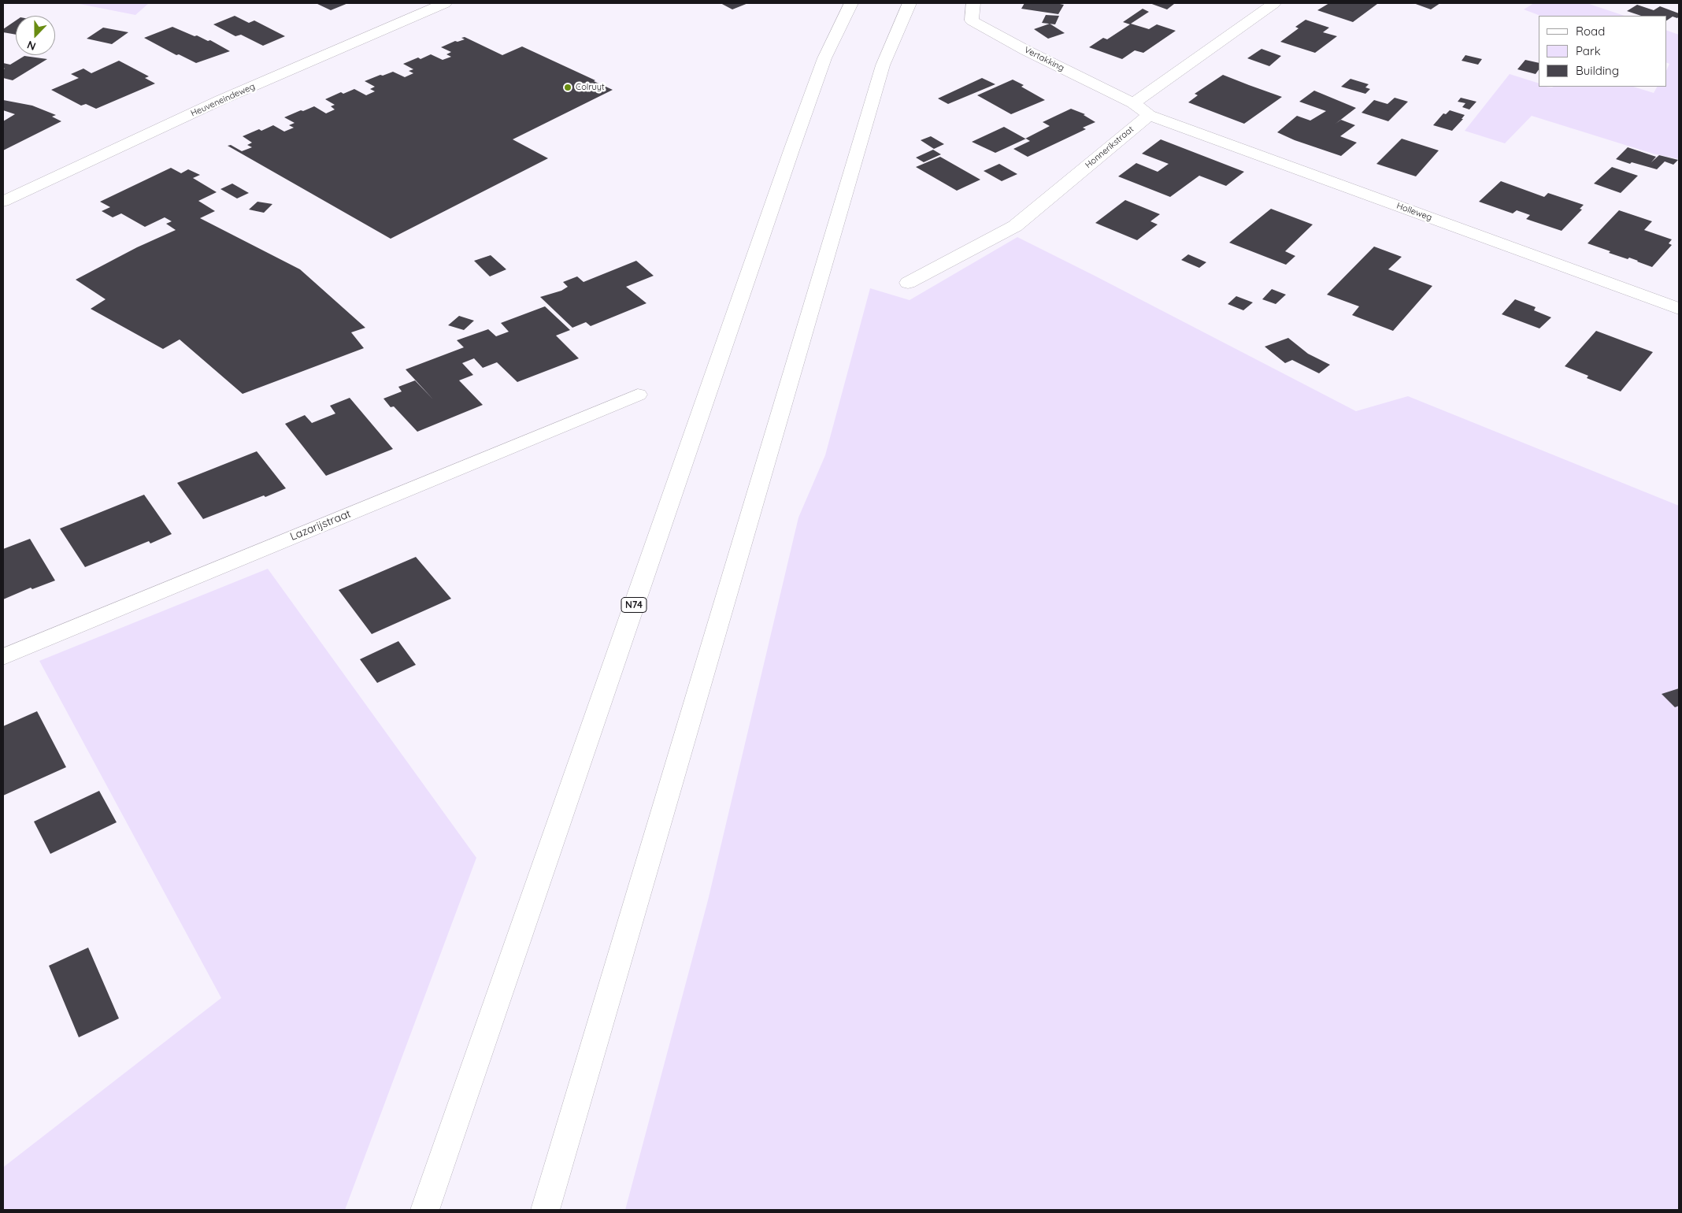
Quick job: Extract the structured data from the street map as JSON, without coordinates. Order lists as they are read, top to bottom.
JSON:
{
  "streets": {
    "main road": [
      "Vertakking",
      "Heuveneindeweg",
      "Honnerikstraat",
      "Holleweg",
      "Lazarijstraat",
      "N74"
    ]
  },
  "crossings": [
    ["Honnerikstraat", "Holleweg"]
  ],
  "places": ["Colruyt"],
  "legend": ["Road", "Park", "Building"],
  "north": "bottom"
}
